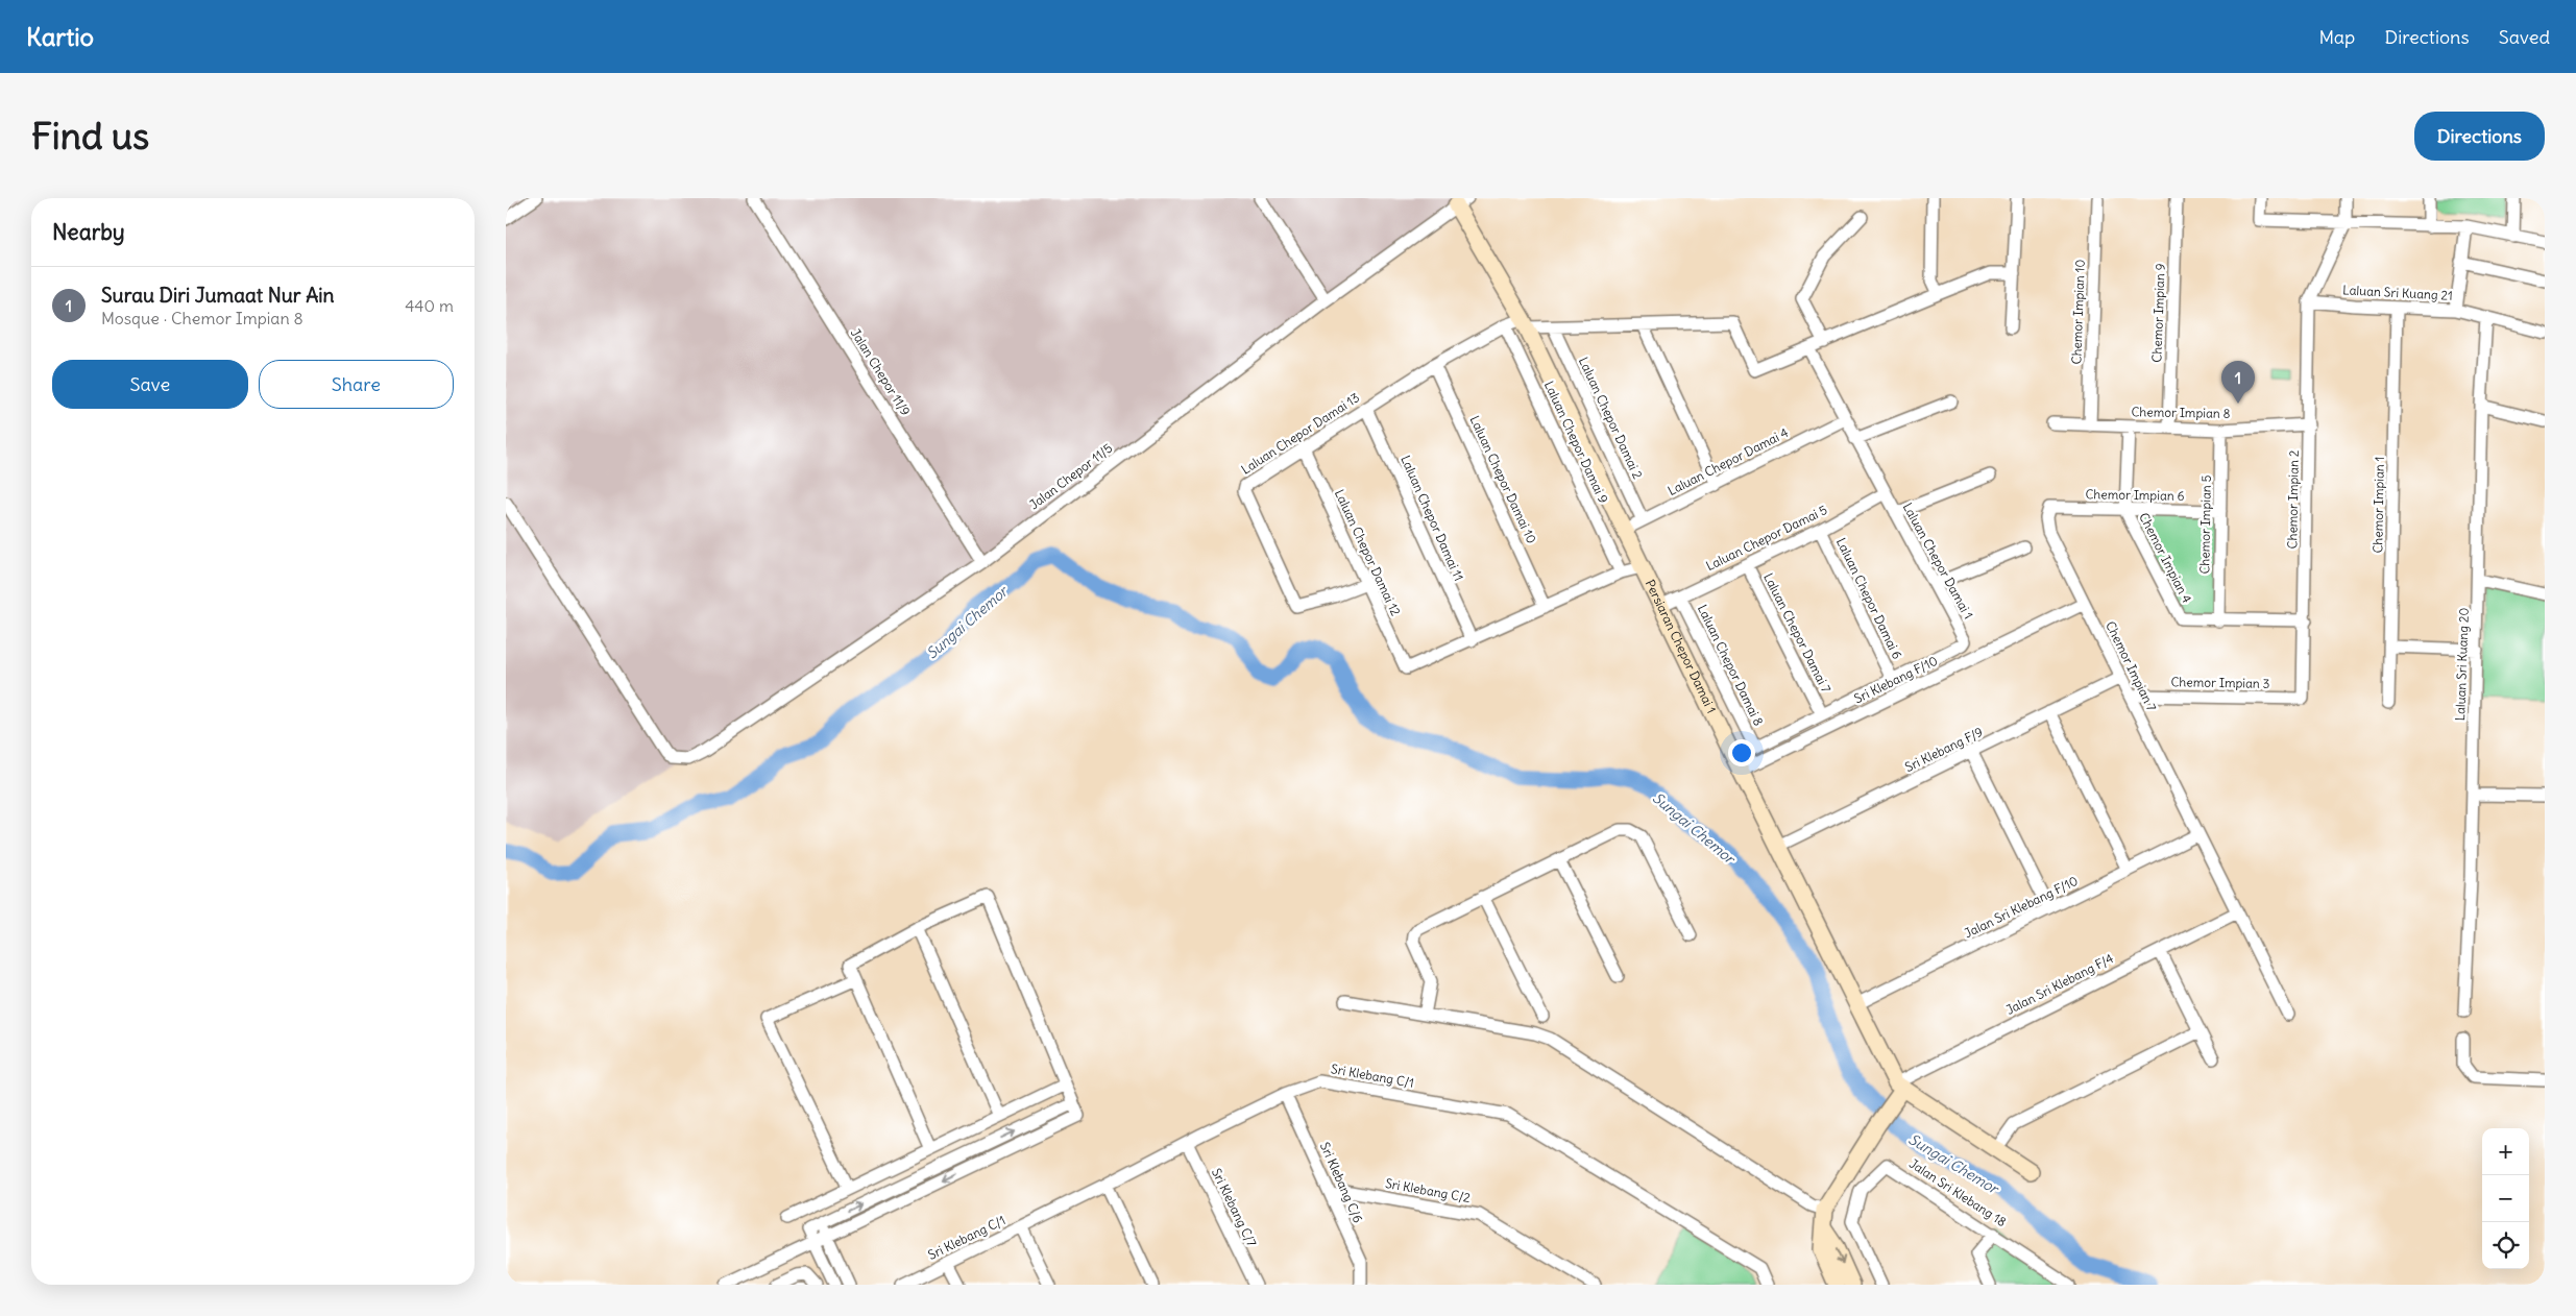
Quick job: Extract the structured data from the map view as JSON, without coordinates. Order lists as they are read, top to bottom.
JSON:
{
  "streets": {
    "street": [
      "Laluan Sri Kuang 21",
      "Chemor Impian 10",
      "Chemor Impian 9",
      "Jalan Chepor 11/9",
      "Chemor Impian 8",
      "Laluan Chepor Damai 2",
      "Laluan Chepor Damai 13",
      "Laluan Chepor Damai 9",
      "Laluan Chepor Damai 4",
      "Jalan Chepor 11/5",
      "Laluan Chepor Damai 10",
      "Chemor Impian 6",
      "Chemor Impian 2",
      "Chemor Impian 1",
      "Laluan Chepor Damai 11",
      "Chemor Impian 5",
      "Laluan Chepor Damai 5",
      "Laluan Chepor Damai 12",
      "Chemor Impian 4",
      "Laluan Chepor Damai 1",
      "Laluan Chepor Damai 6",
      "Laluan Chepor Damai 7",
      "Persiaran Chepor Damai 1",
      "Laluan Sri Kuang 20",
      "Laluan Chepor Damai 8",
      "Chemor Impian 7",
      "Sri Klebang F/10",
      "Chemor Impian 3",
      "Sri Klebang F/9",
      "Jalan Sri Klebang F/10",
      "Jalan Sri Klebang F/4",
      "Sri Klebang C/1",
      "Sri Klebang C/6",
      "Sri Klebang C/2",
      "Jalan Sri Klebang 18",
      "Sri Klebang C/7"
    ]
  },
  "crossings": [
    ["Laluan Sri Kuang 21", "Chemor Impian 2"],
    ["Laluan Sri Kuang 21", "Chemor Impian 1"],
    ["Laluan Sri Kuang 21", "Laluan Sri Kuang 20"],
    ["Chemor Impian 10", "Chemor Impian 8"],
    ["Chemor Impian 9", "Chemor Impian 8"],
    ["Jalan Chepor 11/9", "Jalan Chepor 11/5"],
    ["Chemor Impian 8", "Chemor Impian 2"],
    ["Chemor Impian 8", "Chemor Impian 5"],
    ["Laluan Chepor Damai 2", "Laluan Chepor Damai 4"],
    ["Laluan Chepor Damai 13", "Laluan Chepor Damai 9"],
    ["Laluan Chepor Damai 13", "Laluan Chepor Damai 10"],
    ["Laluan Chepor Damai 13", "Laluan Chepor Damai 11"],
    ["Laluan Chepor Damai 13", "Laluan Chepor Damai 12"],
    ["Laluan Chepor Damai 13", "Persiaran Chepor Damai 1"],
    ["Laluan Chepor Damai 4", "Laluan Chepor Damai 1"],
    ["Laluan Chepor Damai 4", "Persiaran Chepor Damai 1"],
    ["Jalan Chepor 11/5", "Persiaran Chepor Damai 1"],
    ["Chemor Impian 6", "Chemor Impian 5"],
    ["Chemor Impian 6", "Chemor Impian 4"],
    ["Chemor Impian 6", "Chemor Impian 7"],
    ["Chemor Impian 2", "Chemor Impian 4"],
    ["Chemor Impian 2", "Chemor Impian 3"],
    ["Laluan Chepor Damai 11", "Laluan Chepor Damai 12"],
    ["Chemor Impian 5", "Chemor Impian 4"],
    ["Laluan Chepor Damai 5", "Laluan Chepor Damai 1"],
    ["Laluan Chepor Damai 5", "Laluan Chepor Damai 6"],
    ["Laluan Chepor Damai 5", "Laluan Chepor Damai 7"],
    ["Laluan Chepor Damai 5", "Persiaran Chepor Damai 1"],
    ["Laluan Chepor Damai 5", "Laluan Chepor Damai 8"],
    ["Laluan Chepor Damai 1", "Laluan Chepor Damai 6"],
    ["Laluan Chepor Damai 1", "Laluan Chepor Damai 7"],
    ["Laluan Chepor Damai 1", "Persiaran Chepor Damai 1"],
    ["Laluan Chepor Damai 1", "Laluan Chepor Damai 8"],
    ["Laluan Chepor Damai 1", "Sri Klebang F/10"],
    ["Persiaran Chepor Damai 1", "Sri Klebang F/10"],
    ["Persiaran Chepor Damai 1", "Sri Klebang F/9"],
    ["Persiaran Chepor Damai 1", "Jalan Sri Klebang F/10"],
    ["Persiaran Chepor Damai 1", "Jalan Sri Klebang F/4"],
    ["Chemor Impian 7", "Sri Klebang F/10"],
    ["Chemor Impian 7", "Sri Klebang F/9"],
    ["Chemor Impian 7", "Jalan Sri Klebang F/10"],
    ["Chemor Impian 7", "Jalan Sri Klebang F/4"],
    ["Sri Klebang C/1", "Sri Klebang C/6"],
    ["Sri Klebang C/1", "Sri Klebang C/7"],
    ["Sri Klebang C/6", "Sri Klebang C/2"]
  ],
  "water": ["Sungai Chemor"],
  "page": {
    "header": "Kartio",
    "nav": ["Map", "Directions", "Saved"],
    "buttons": [
      "Directions",
      ["Save", "Share"]
    ],
    "title": "Find us",
    "heading": "Nearby",
    "list": [
      {
        "mark": "1",
        "name": "Surau Diri Jumaat Nur Ain",
        "note": "Mosque · Chemor Impian 8",
        "value": "440 m"
      }
    ],
    "pins": "1",
    "map_buttons": ["+", "−"]
  }
}
